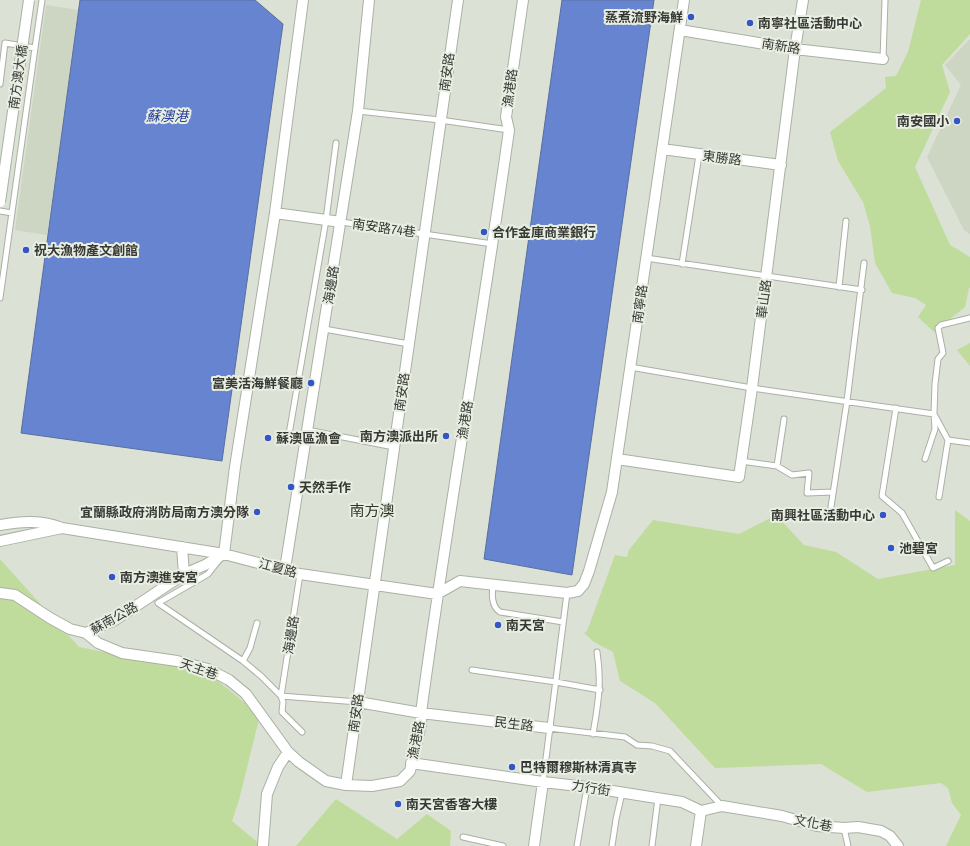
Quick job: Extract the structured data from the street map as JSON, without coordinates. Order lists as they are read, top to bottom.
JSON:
{
  "streets": {
    "street": [
      "南新路",
      "南安路",
      "南方澳大橋",
      "漁港路",
      "東勝路",
      "南安路74巷",
      "海邊路",
      "華山路",
      "南寧路",
      "江夏路",
      "蘇南公路",
      "天主巷",
      "民生路",
      "力行街",
      "文化巷"
    ]
  },
  "crossings": [
    ["南新路", "華山路"],
    ["南新路", "南寧路"],
    ["南安路", "漁港路"],
    ["南安路", "南安路74巷"],
    ["南安路", "江夏路"],
    ["南安路", "天主巷"],
    ["南安路", "民生路"],
    ["漁港路", "南安路74巷"],
    ["漁港路", "江夏路"],
    ["漁港路", "天主巷"],
    ["漁港路", "民生路"],
    ["漁港路", "力行街"],
    ["東勝路", "華山路"],
    ["東勝路", "南寧路"],
    ["南安路74巷", "海邊路"],
    ["海邊路", "江夏路"],
    ["海邊路", "民生路"],
    ["華山路", "南寧路"],
    ["江夏路", "蘇南公路"],
    ["蘇南公路", "天主巷"],
    ["民生路", "文化巷"]
  ],
  "districts": ["南方澳"],
  "water": ["蘇澳港"],
  "places": [
    "蒸煮流野海鮮",
    "南寧社區活動中心",
    "南安國小",
    "合作金庫商業銀行",
    "祝大漁物產文創館",
    "富美活海鮮餐廳",
    "南方澳派出所",
    "蘇澳區漁會",
    "天然手作",
    "宜蘭縣政府消防局南方澳分隊",
    "南興社區活動中心",
    "池碧宮",
    "南方澳進安宮",
    "南天宮",
    "巴特爾穆斯林清真寺",
    "南天宮香客大樓"
  ]
}
